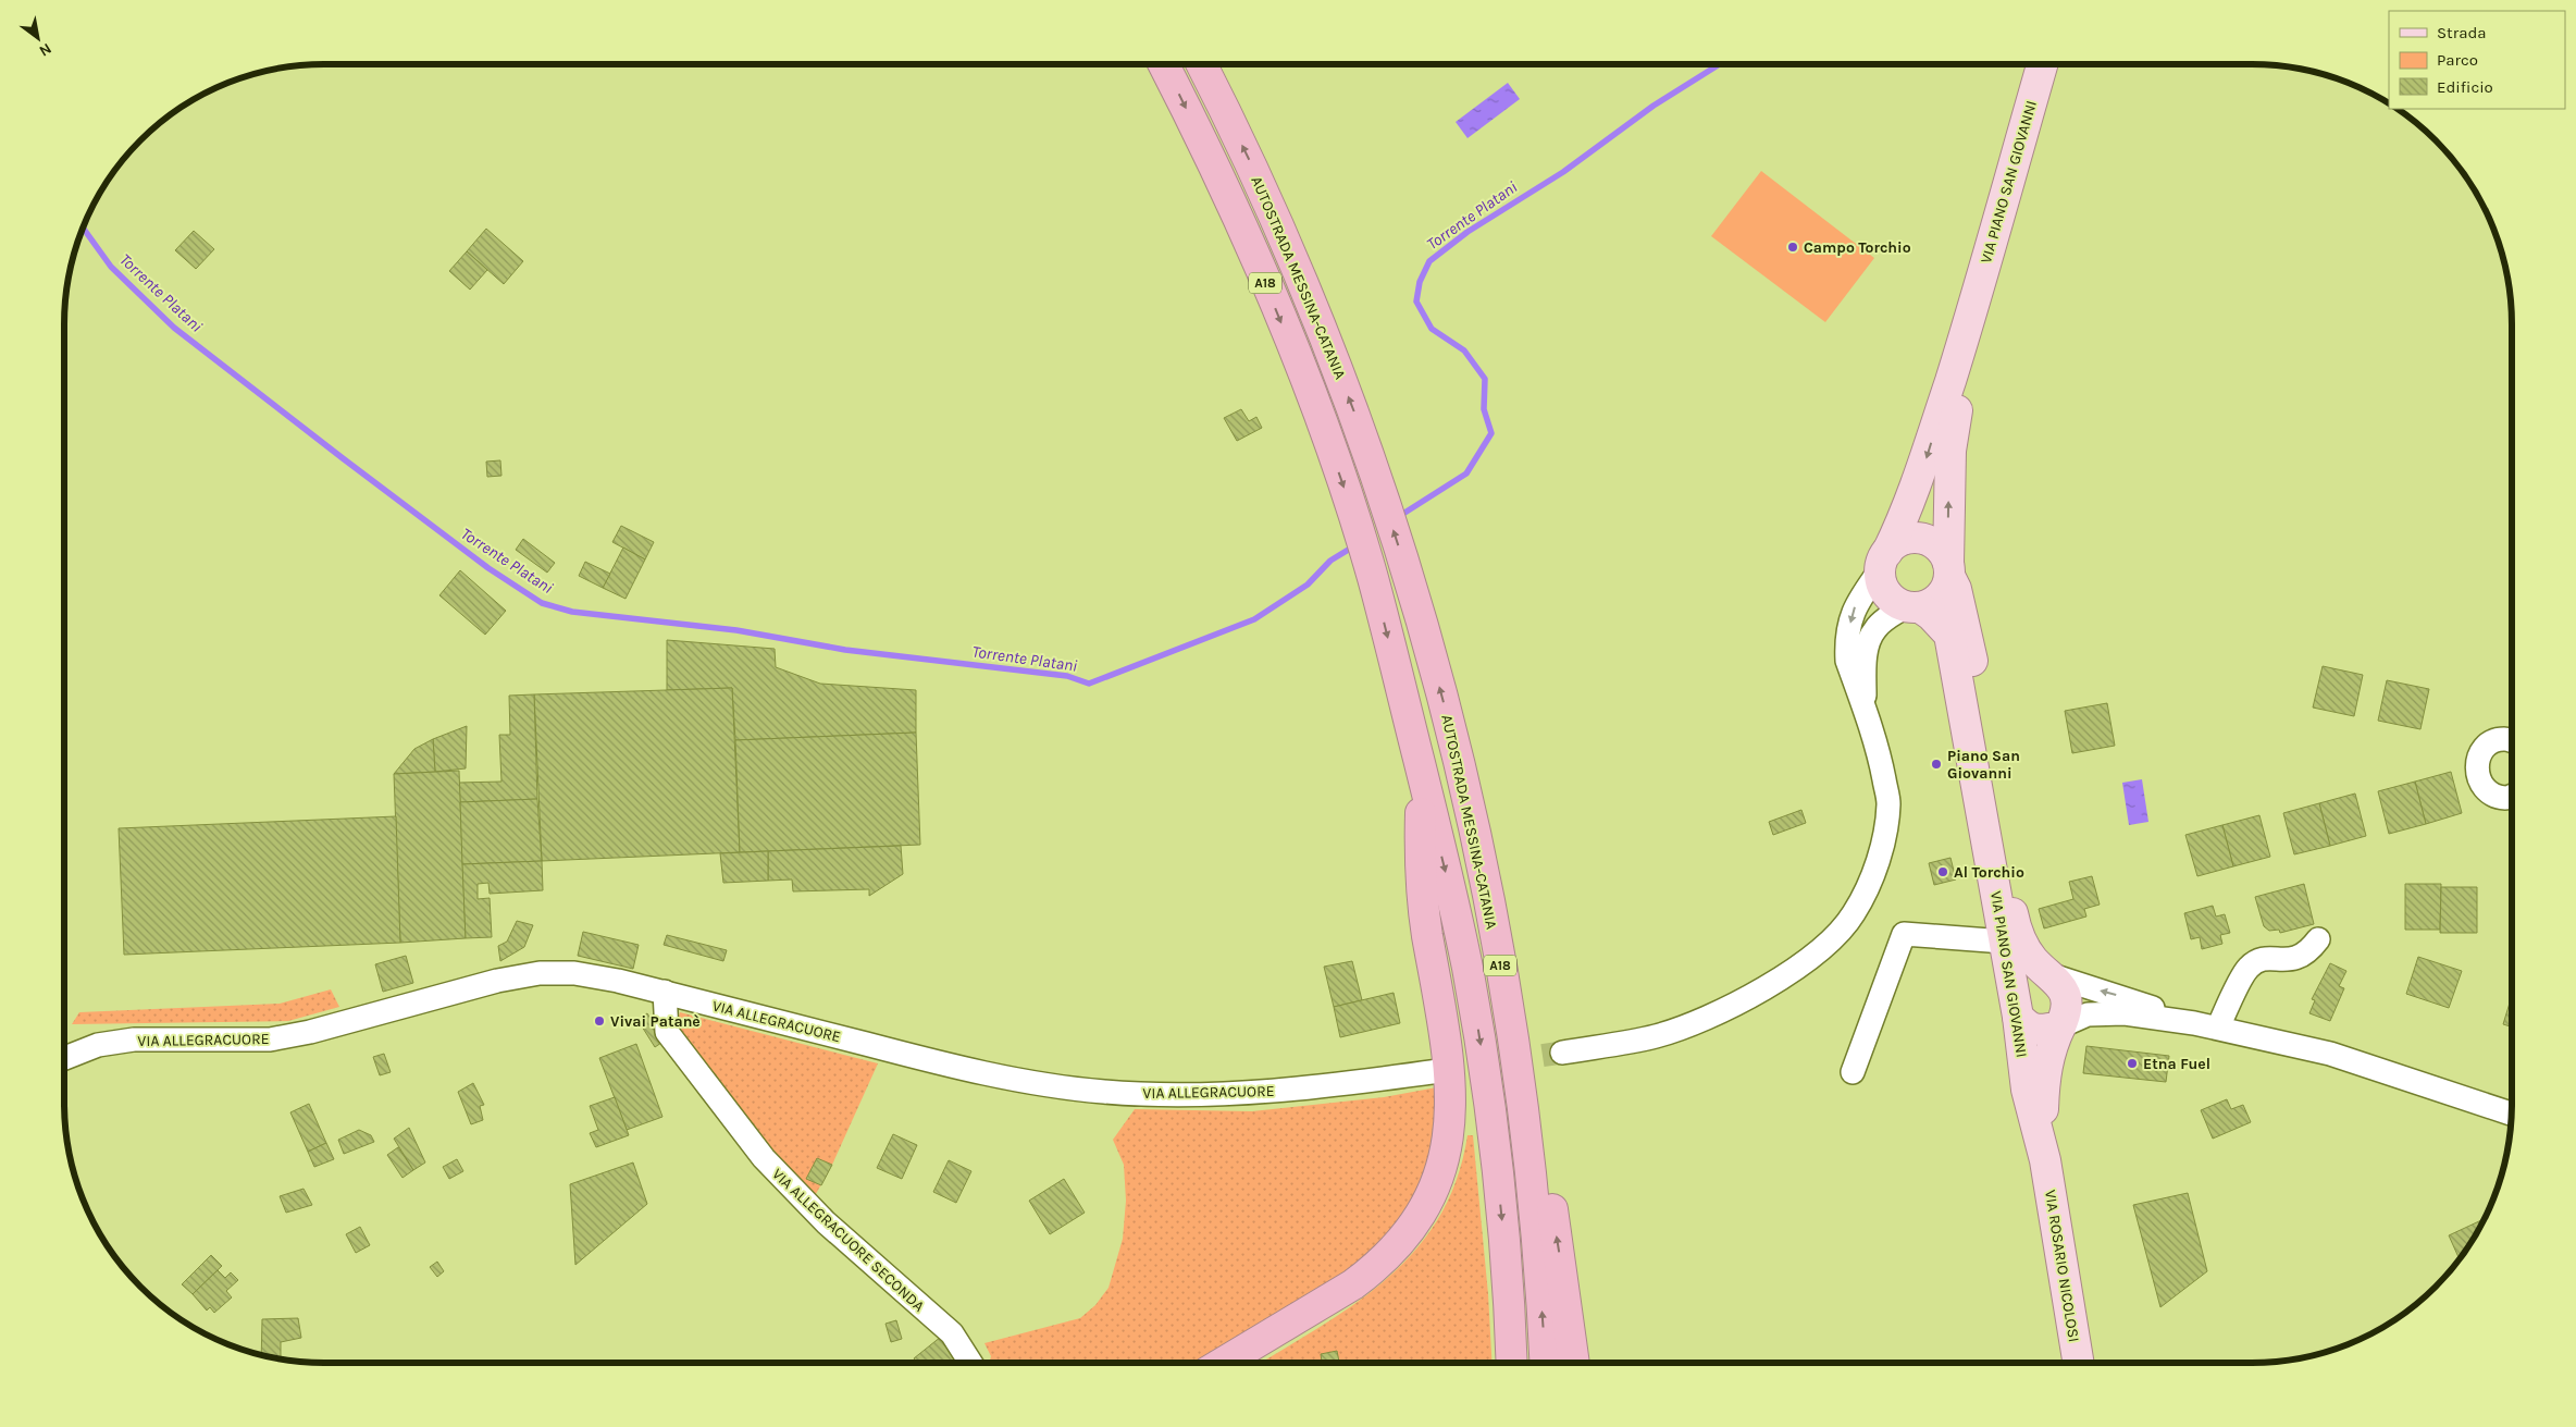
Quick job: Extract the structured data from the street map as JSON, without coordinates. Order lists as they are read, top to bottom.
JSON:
{
  "streets": {
    "highway": ["AUTOSTRADA MESSINA-CATANIA", "A18"],
    "main road": ["VIA PIANO SAN GIOVANNI", "VIA ROSARIO NICOLOSI"],
    "street": ["VIA ALLEGRACUORE", "VIA ALLEGRACUORE SECONDA"]
  },
  "crossings": [
    ["VIA PIANO SAN GIOVANNI", "VIA ROSARIO NICOLOSI"],
    ["VIA ALLEGRACUORE", "VIA ALLEGRACUORE SECONDA"]
  ],
  "water": ["Torrente Platani"],
  "places": [
    "Campo Torchio",
    "Piano San Giovanni",
    "Al Torchio",
    "Vivai Patanè",
    "Etna Fuel"
  ],
  "legend": ["Strada", "Parco", "Edificio"],
  "north": "bottom right"
}
